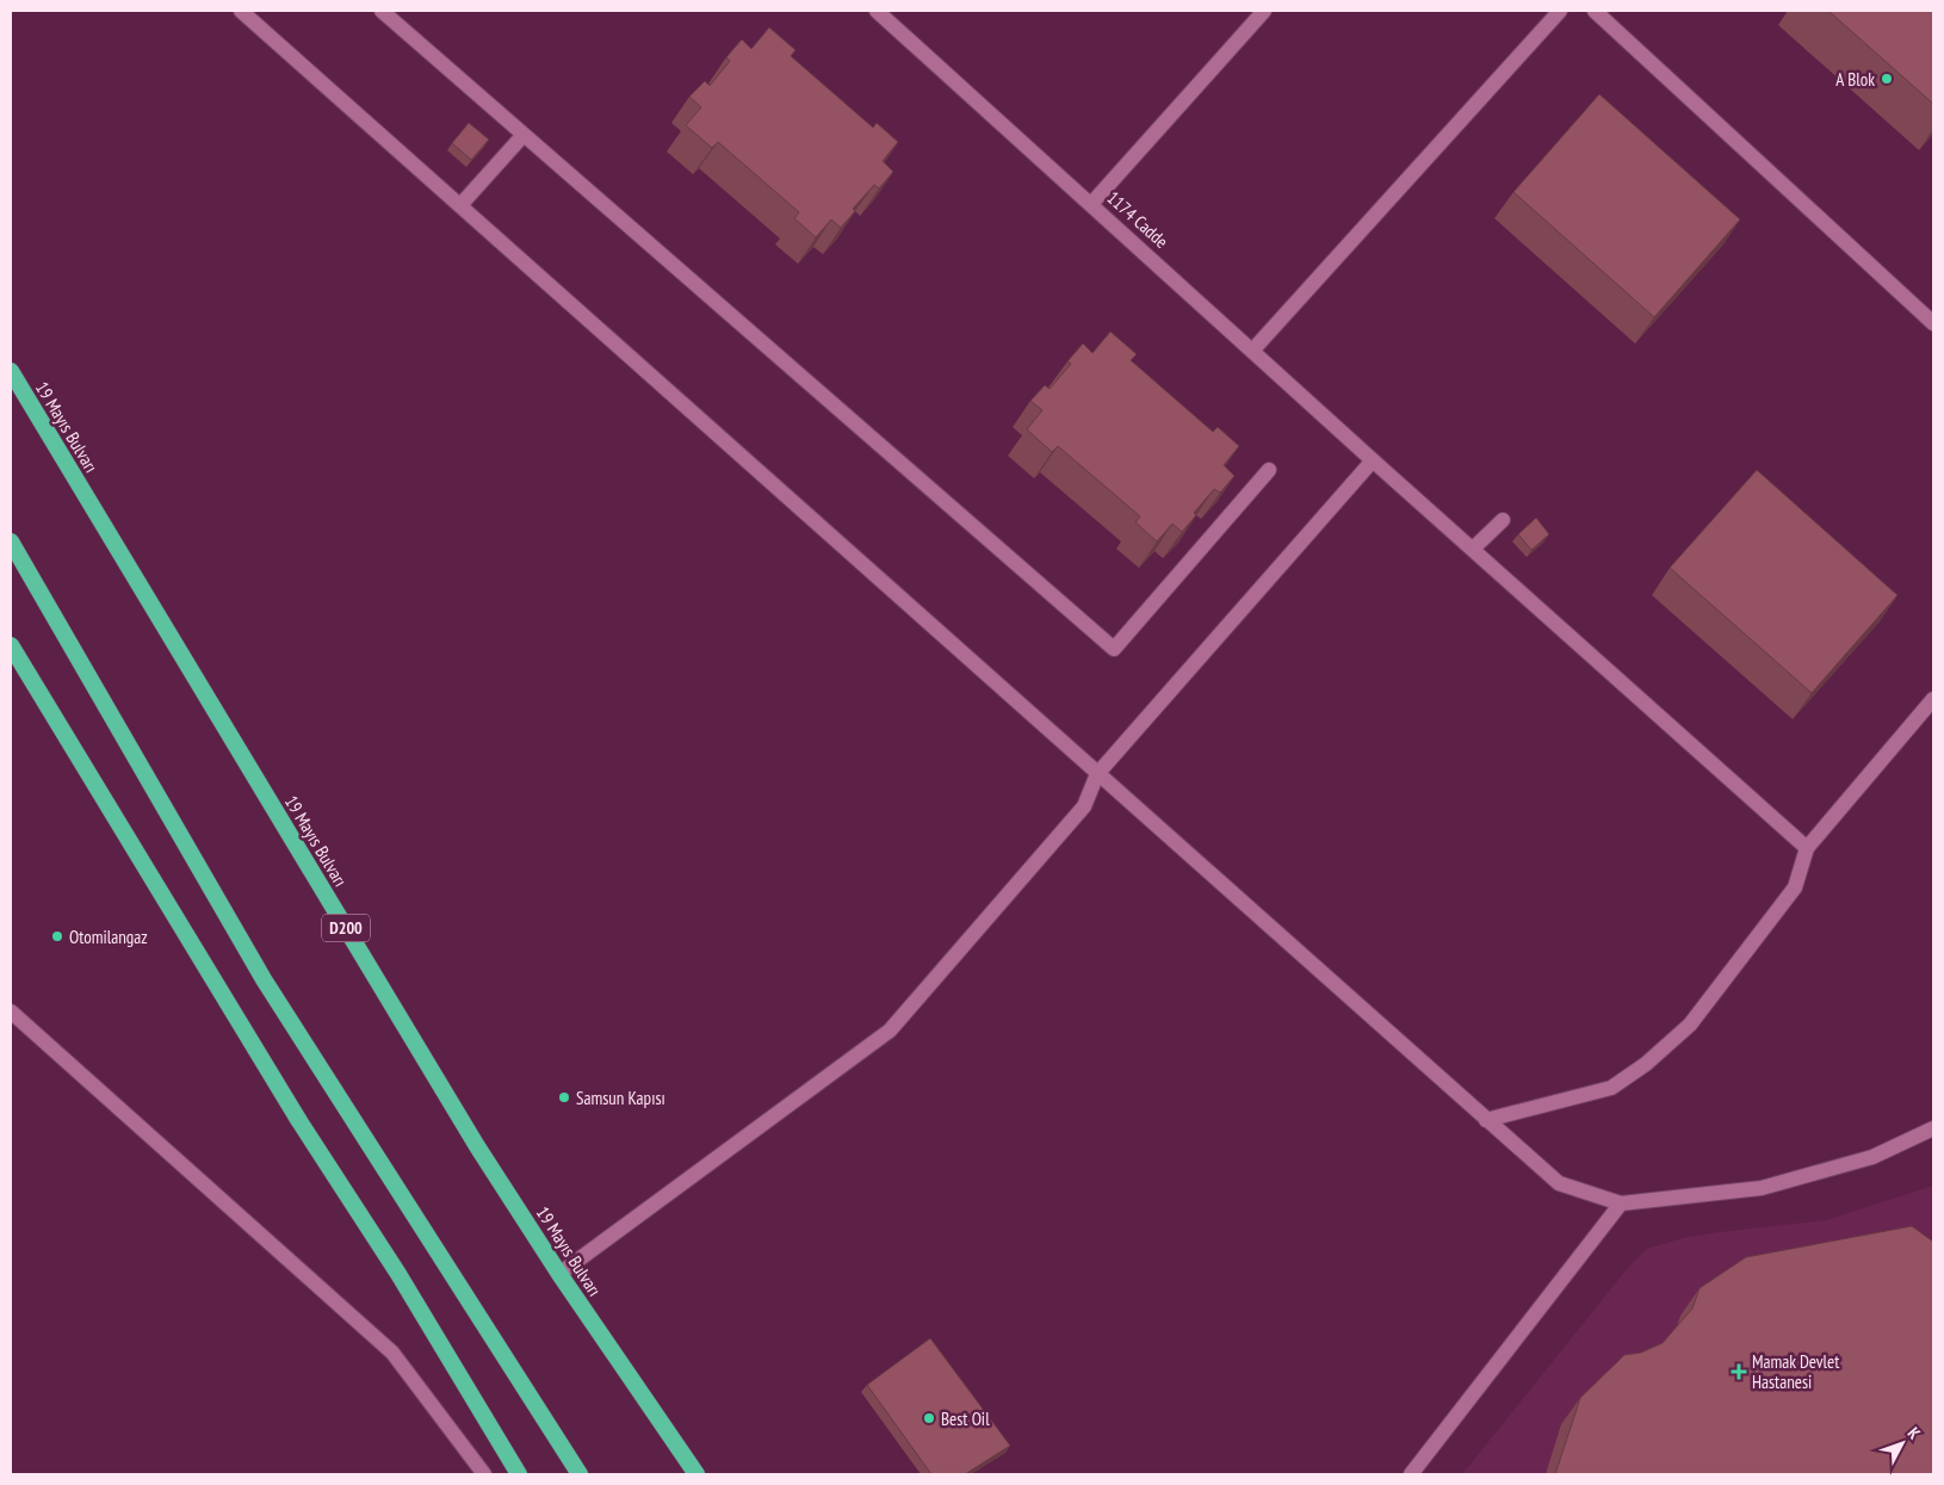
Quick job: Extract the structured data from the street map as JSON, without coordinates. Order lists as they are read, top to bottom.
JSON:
{
  "streets": {
    "highway": ["19 Mayıs Bulvarı", "D200"],
    "street": ["1174 Cadde"]
  },
  "places": {
    "other": [
      "A Blok",
      "Otomilangaz",
      "Samsun Kapısı",
      "Best Oil"
    ],
    "health": ["Mamak Devlet Hastanesi"]
  },
  "north": "top right"
}
